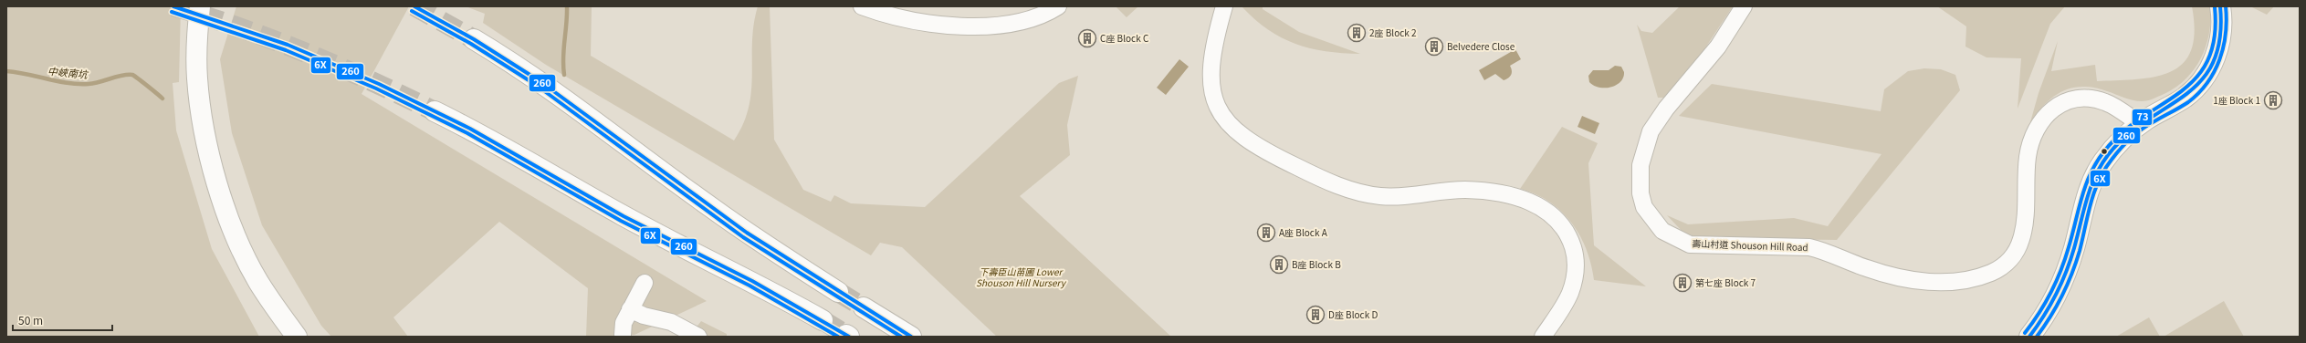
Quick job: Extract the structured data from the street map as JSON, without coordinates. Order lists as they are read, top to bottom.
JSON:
{
  "streets": {
    "street": ["壽山村道 Shouson Hill Road"]
  },
  "water": ["中峽南坑"],
  "parks": ["下壽臣山苗圃 Lower Shouson Hill Nursery"],
  "places": {
    "building": [
      "2座 Block 2",
      "C座 Block C",
      "Belvedere Close",
      "1座 Block 1",
      "A座 Block A",
      "B座 Block B",
      "第七座 Block 7",
      "D座 Block D"
    ]
  },
  "lines": ["transit line 260", "transit line 6X", "transit line 73"],
  "scale_bar": "50 m"
}
